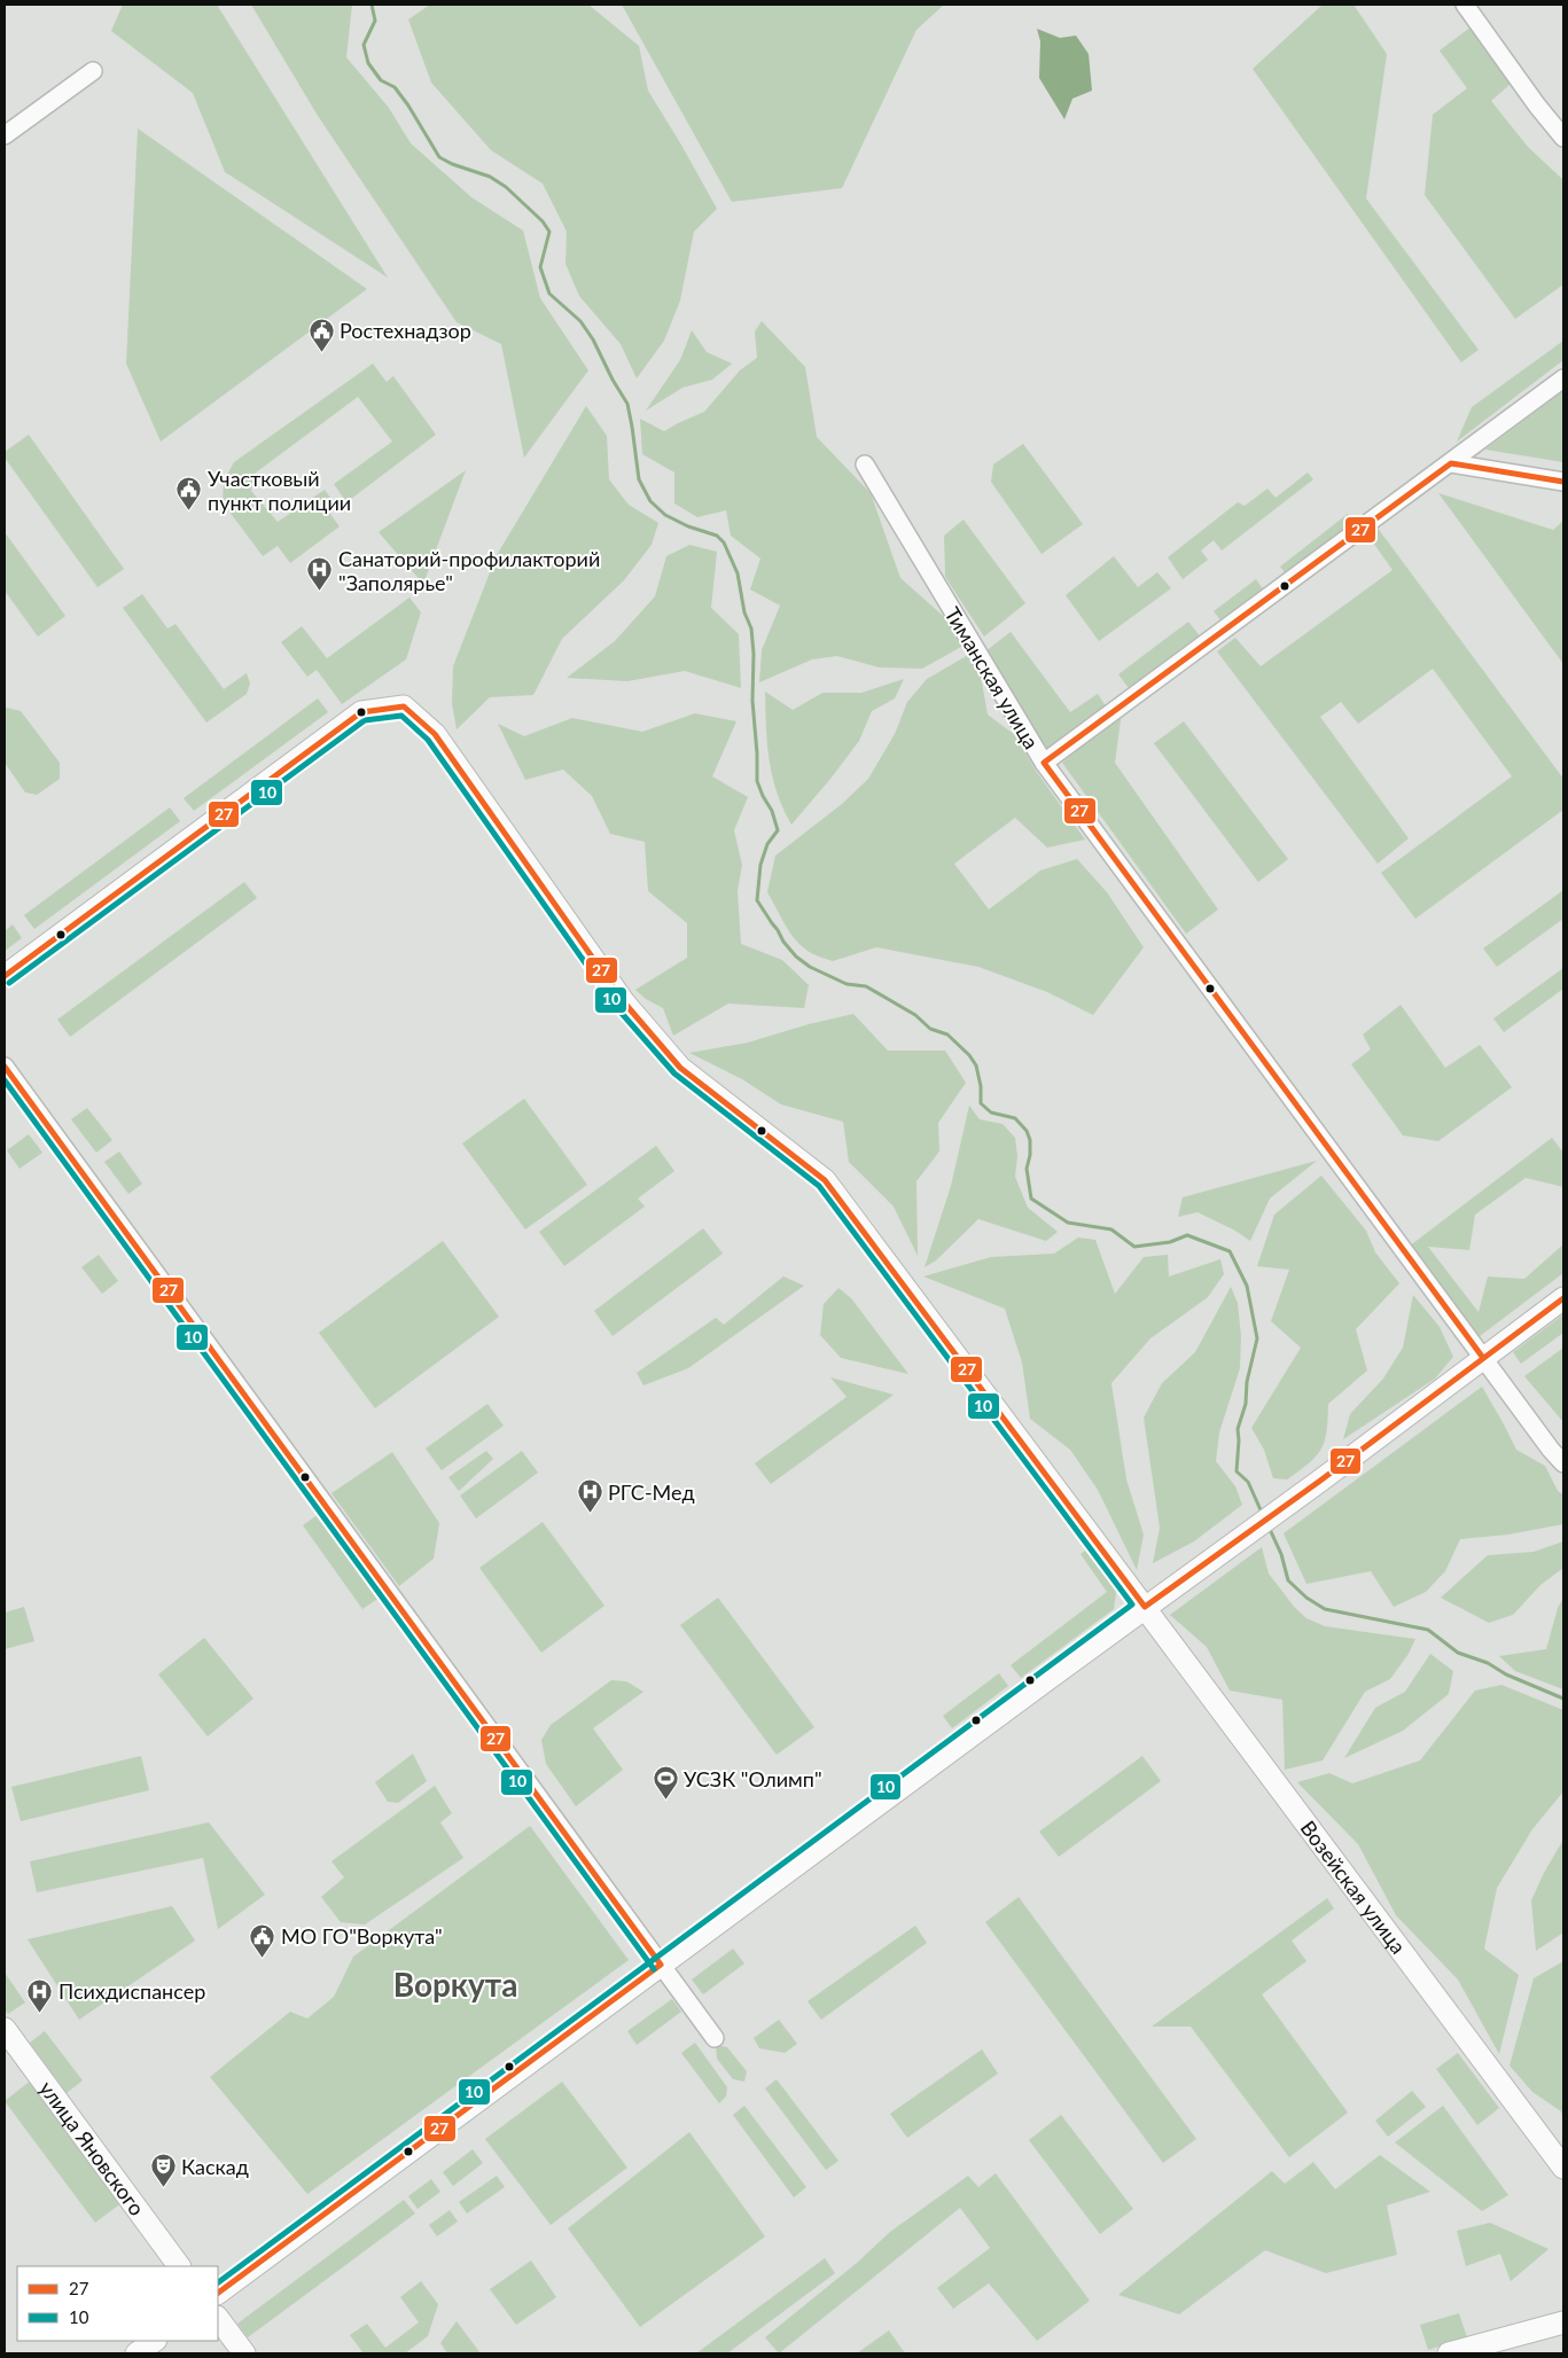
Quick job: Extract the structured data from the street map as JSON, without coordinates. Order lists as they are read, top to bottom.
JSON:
{
  "streets": {
    "main road": ["Возейская улица", "улица Яновского"],
    "street": ["Тиманская улица"]
  },
  "districts": ["Воркута"],
  "places": {
    "public building": ["Ростехнадзор", "Участковый пункт полиции", "МО ГО\"Воркута\""],
    "hospital": ["Санаторий-профилакторий \"Заполярье\"", "РГС-Мед", "Психдиспансер"],
    "sports": ["УСЗК \"Олимп\""],
    "theatre": ["Каскад"]
  },
  "lines": ["transit line 27", "transit line 10"],
  "legend": ["27", "10"]
}
